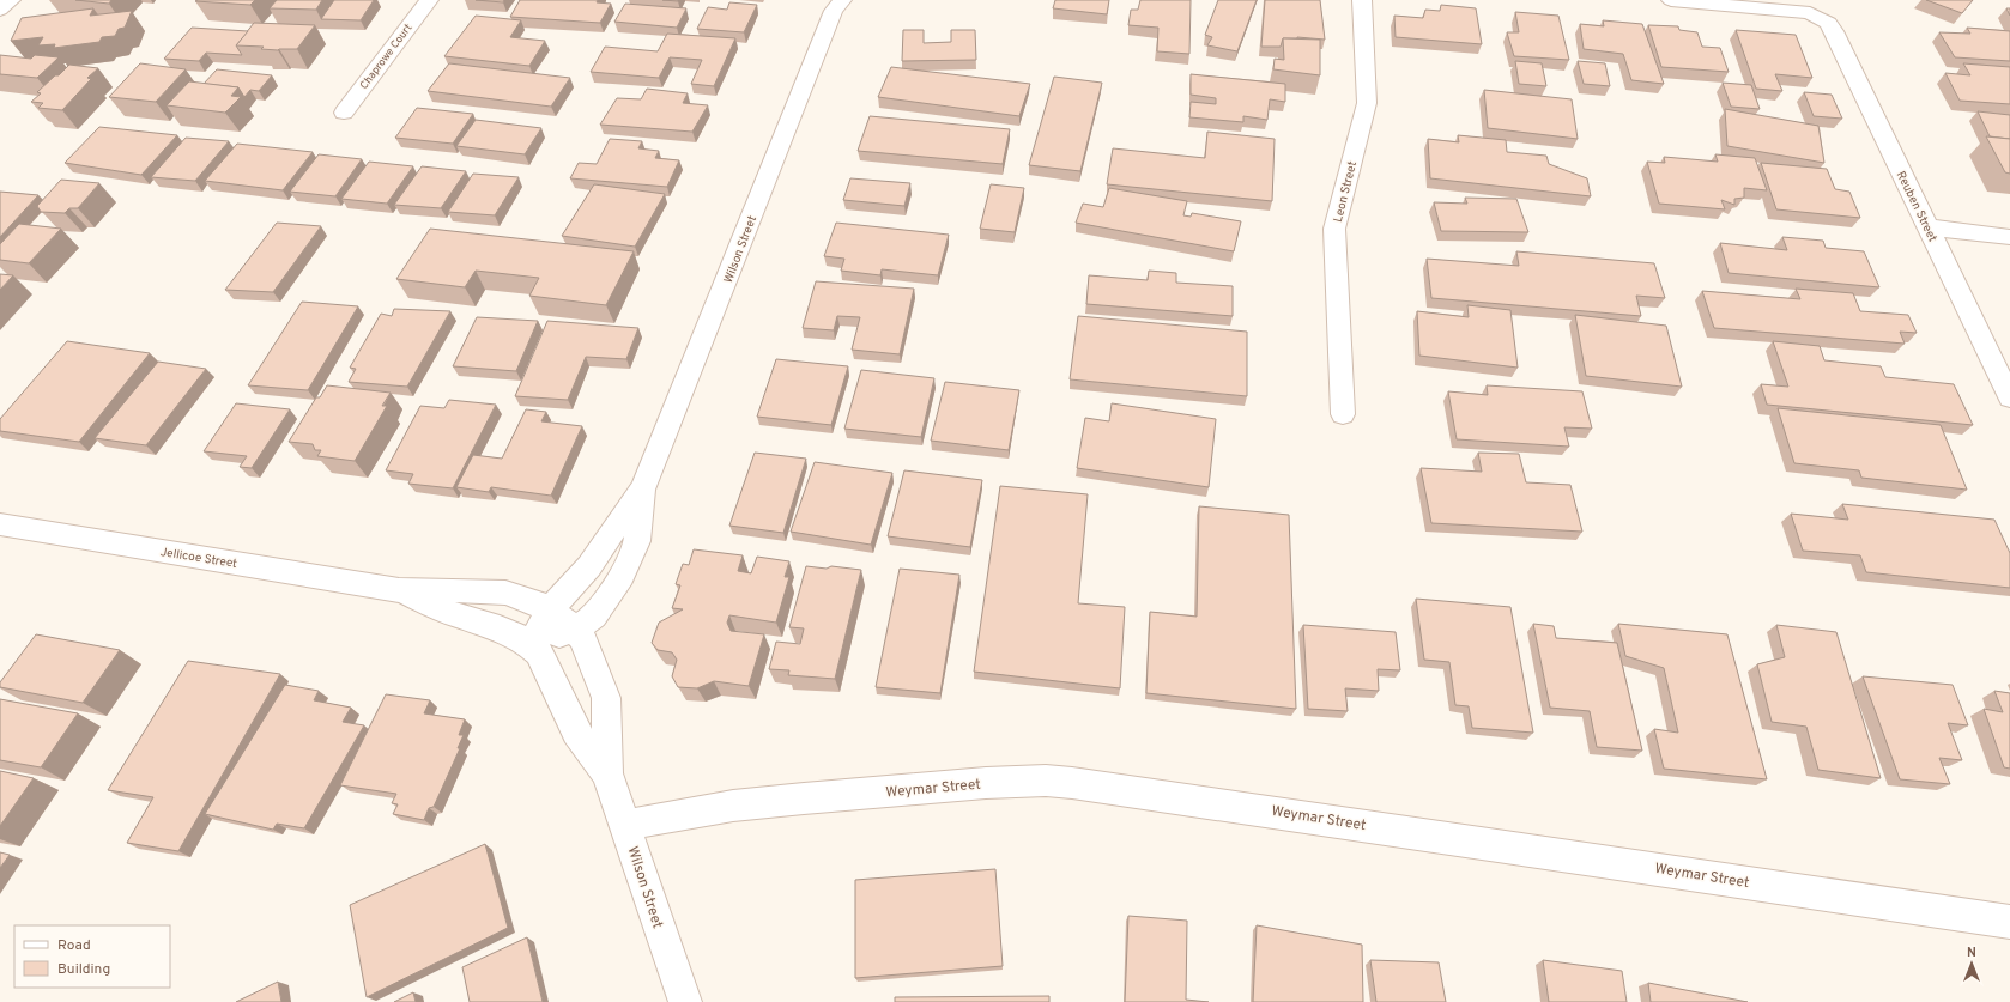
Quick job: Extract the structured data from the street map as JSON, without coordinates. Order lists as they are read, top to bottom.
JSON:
{
  "streets": {
    "street": [
      "Chaprowe Court",
      "Leon Street",
      "Reuben Street",
      "Wilson Street",
      "Jellicoe Street",
      "Weymar Street"
    ]
  },
  "crossings": [
    ["Wilson Street", "Jellicoe Street"],
    ["Wilson Street", "Weymar Street"]
  ],
  "legend": ["Road", "Building"],
  "north": "top"
}
